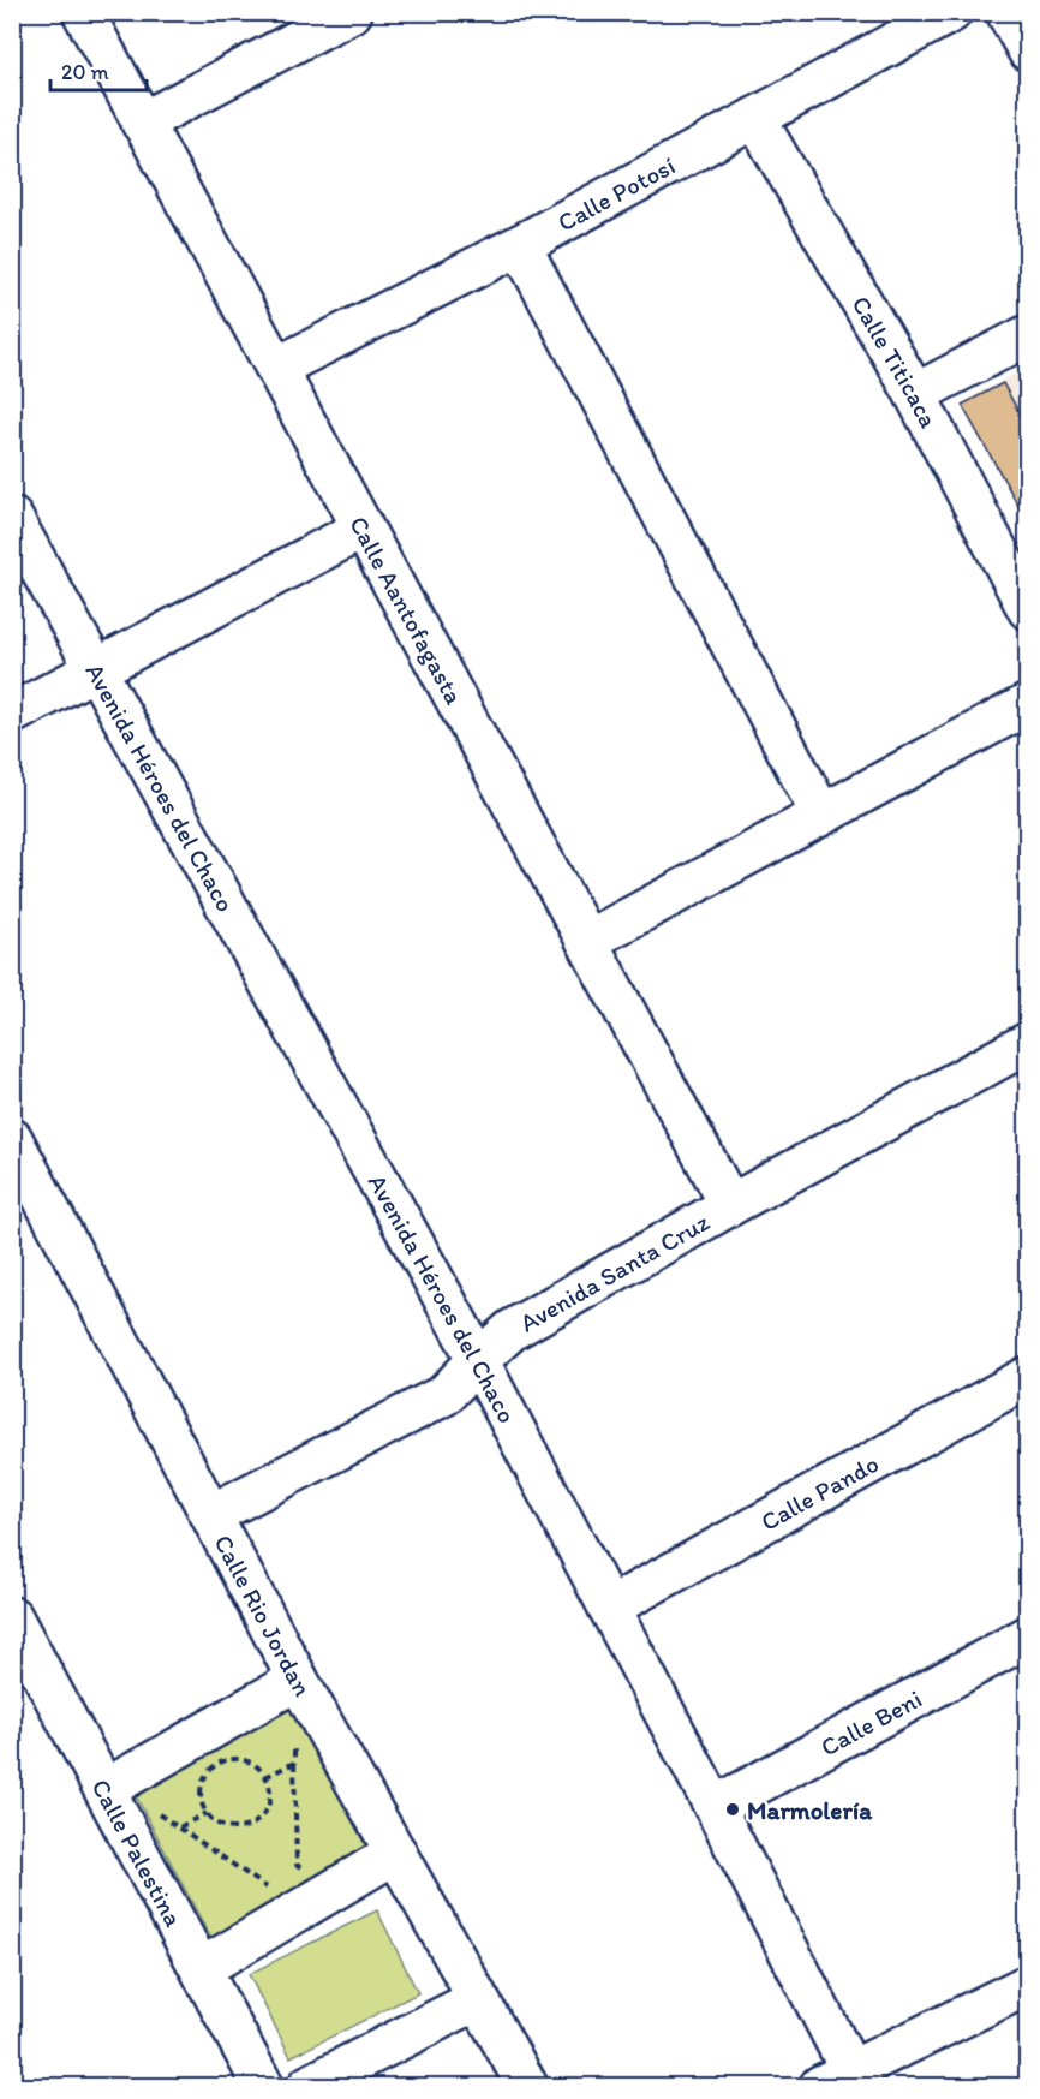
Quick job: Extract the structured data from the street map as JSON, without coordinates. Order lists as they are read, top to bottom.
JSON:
{
  "streets": {
    "street": [
      "Calle Potosí",
      "Calle Titicaca",
      "Calle Aantofagasta",
      "Avenida Héroes del Chaco",
      "Avenida Santa Cruz",
      "Calle Pando",
      "Calle Rio Jordan",
      "Calle Beni",
      "Calle Palestina"
    ]
  },
  "crossings": [
    ["Calle Potosí", "Calle Titicaca"],
    ["Calle Potosí", "Calle Aantofagasta"],
    ["Calle Aantofagasta", "Avenida Santa Cruz"],
    ["Avenida Héroes del Chaco", "Avenida Santa Cruz"],
    ["Avenida Héroes del Chaco", "Calle Pando"],
    ["Avenida Héroes del Chaco", "Calle Beni"],
    ["Avenida Santa Cruz", "Calle Rio Jordan"]
  ],
  "places": ["Marmolería"],
  "scale_bar": "20 m"
}
